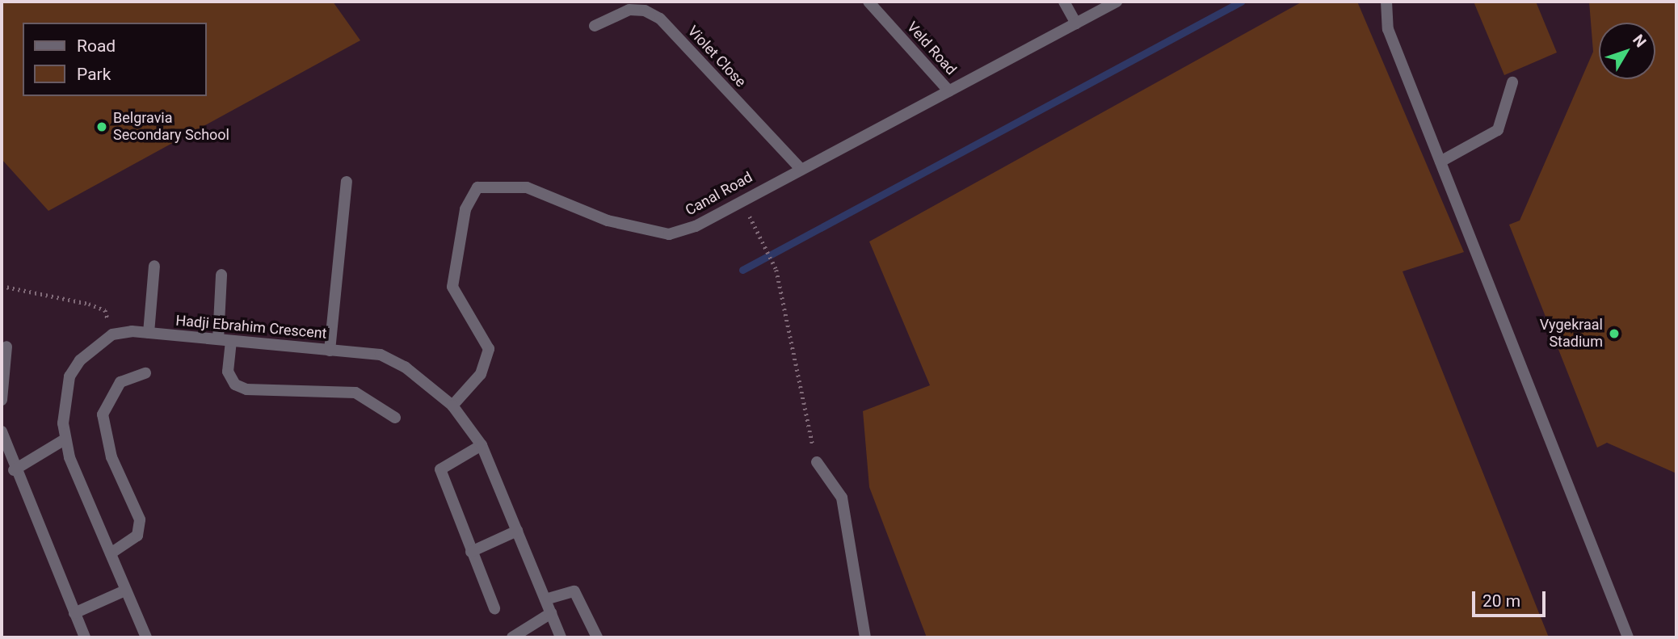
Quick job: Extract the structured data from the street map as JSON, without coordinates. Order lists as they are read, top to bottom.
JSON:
{
  "streets": {
    "street": [
      "Veld Road",
      "Violet Close",
      "Canal Road",
      "Hadji Ebrahim Crescent"
    ]
  },
  "crossings": [
    ["Veld Road", "Canal Road"],
    ["Violet Close", "Canal Road"],
    ["Canal Road", "Hadji Ebrahim Crescent"]
  ],
  "places": ["Belgravia Secondary School", "Vygekraal Stadium"],
  "legend": ["Road", "Park"],
  "scale_bar": "20 m",
  "north": "top right"
}
